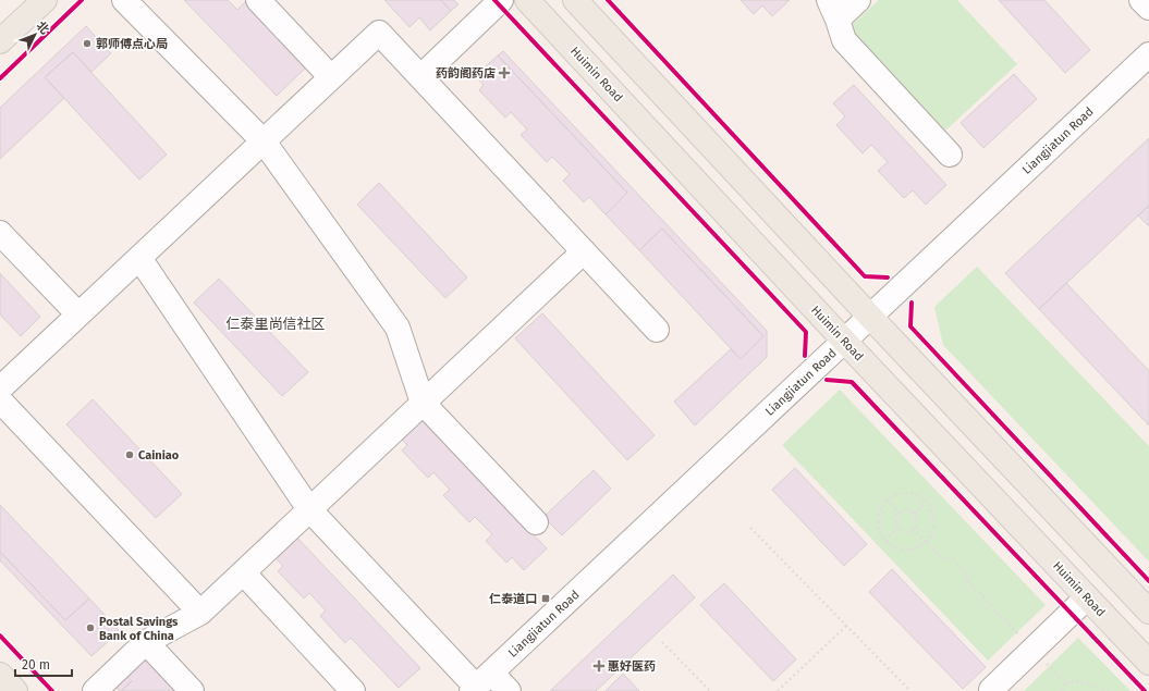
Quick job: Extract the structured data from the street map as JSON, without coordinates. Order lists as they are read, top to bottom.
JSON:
{
  "streets": {
    "main road": ["Huimin Road"],
    "street": ["Liangjiatun Road"]
  },
  "crossings": [
    ["Huimin Road", "Liangjiatun Road"]
  ],
  "districts": ["仁泰里尚信社区"],
  "places": {
    "other": ["郭师傅点心局", "Cainiao", "Postal Savings Bank of China"],
    "health": ["药韵阁药店", "惠好医药"],
    "transit": ["仁泰道口"]
  },
  "scale_bar": "20 m",
  "north": "top right"
}
